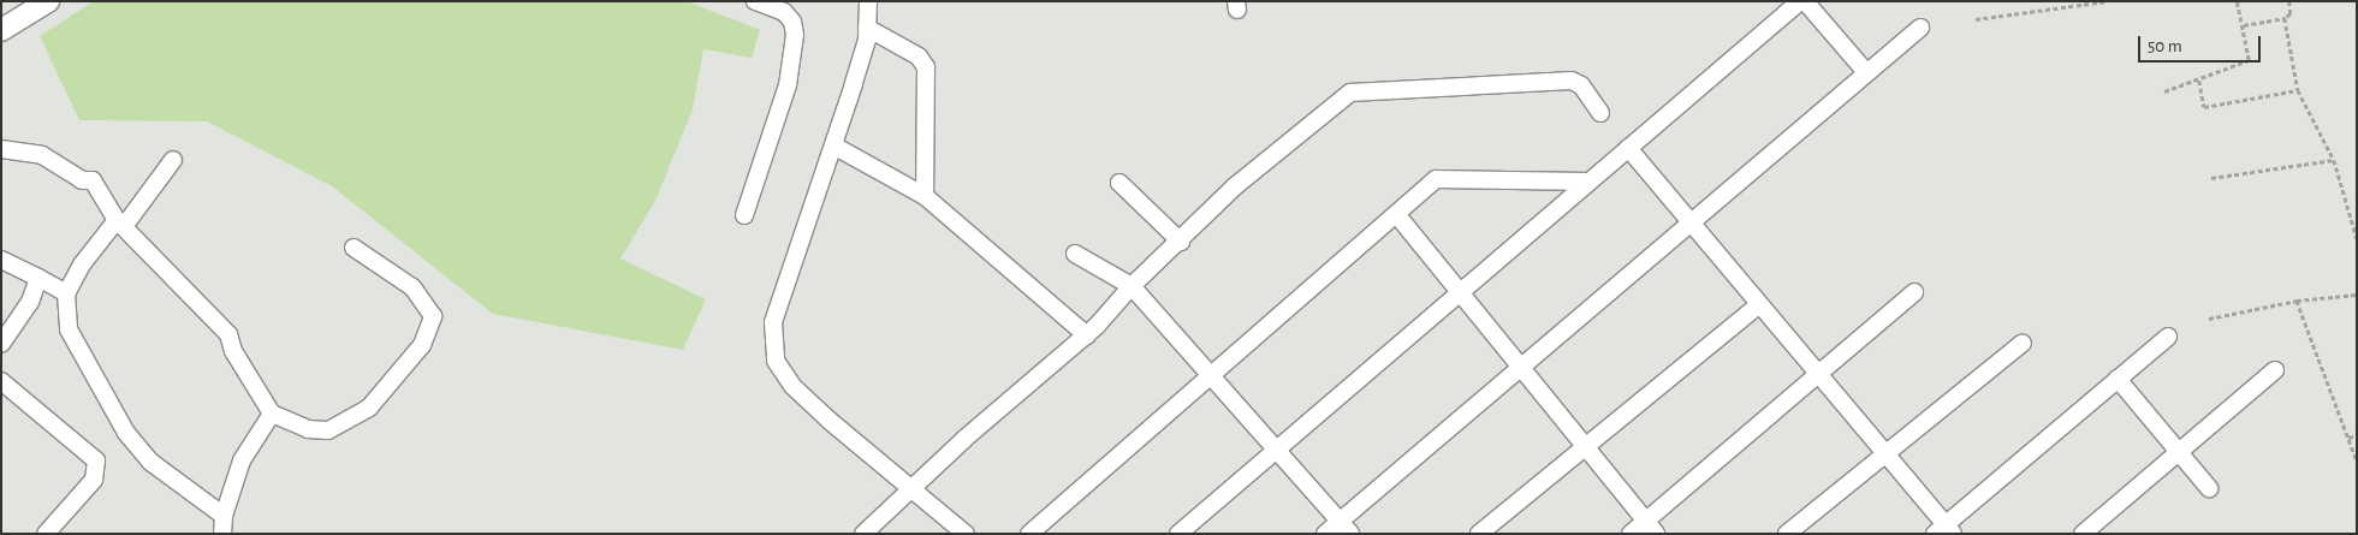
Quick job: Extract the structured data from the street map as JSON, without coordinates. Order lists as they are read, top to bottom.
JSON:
{
  "scale_bar": "50 m"
}
